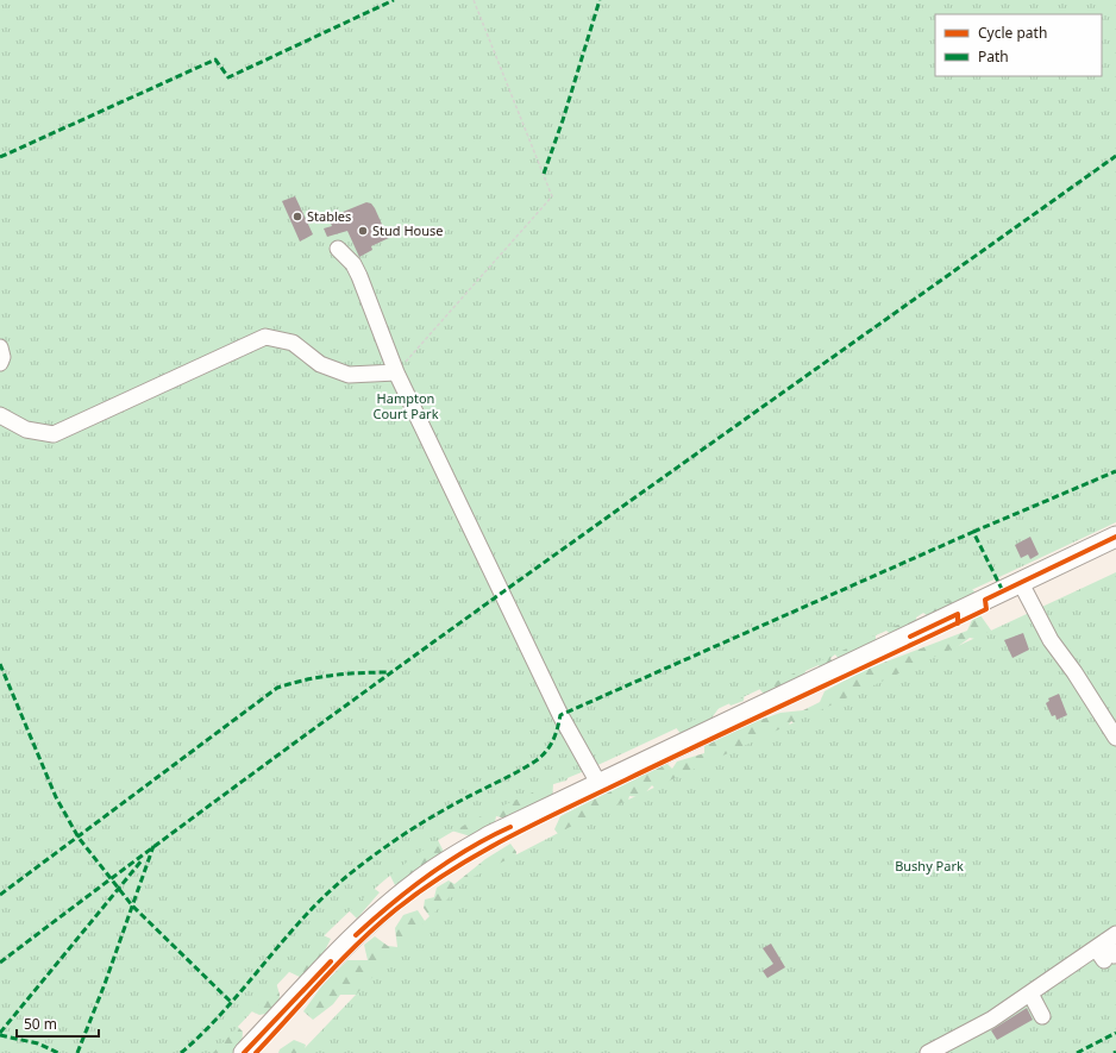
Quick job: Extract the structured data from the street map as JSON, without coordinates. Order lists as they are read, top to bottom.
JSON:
{
  "parks": ["Hampton Court Park", "Bushy Park"],
  "places": ["Stables", "Stud House"],
  "legend": ["Cycle path", "Path"],
  "scale_bar": "50 m"
}
